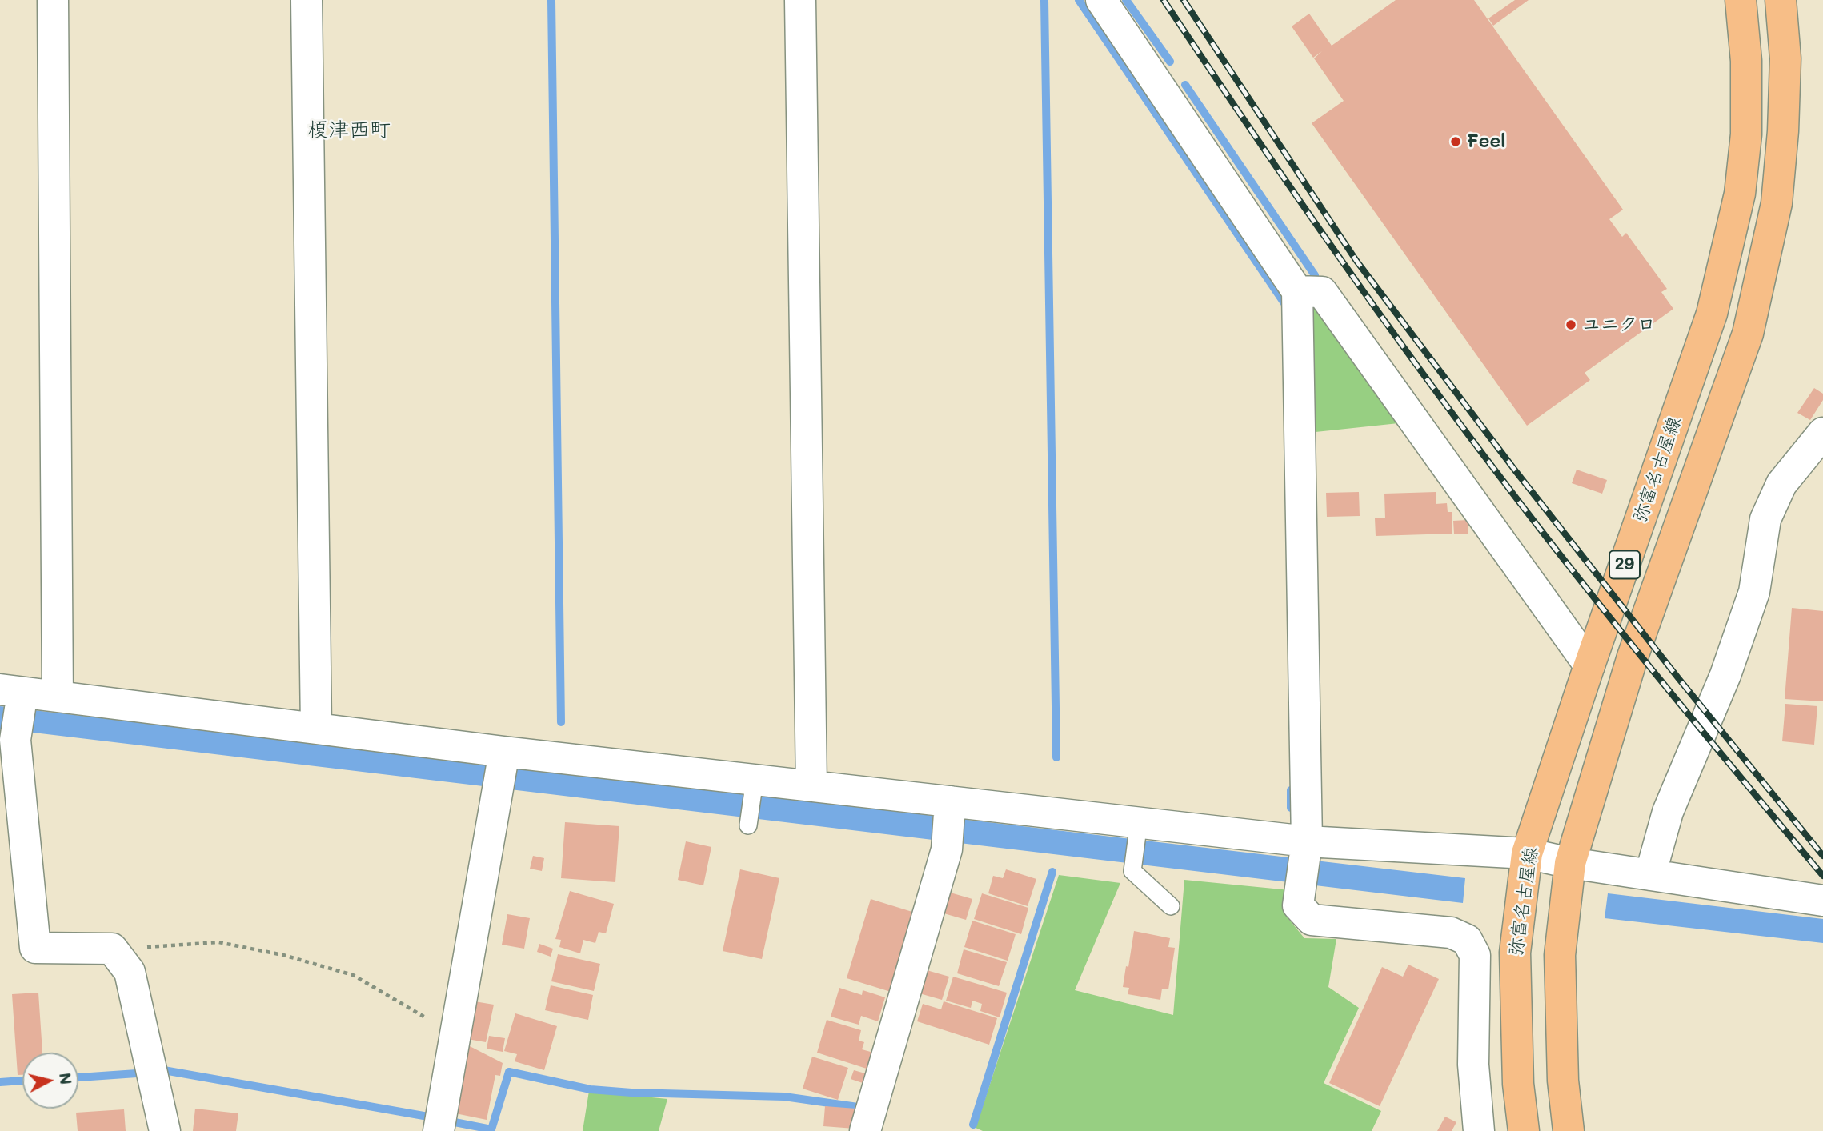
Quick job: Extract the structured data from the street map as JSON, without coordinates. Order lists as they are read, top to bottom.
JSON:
{
  "streets": {
    "main road": ["弥富名古屋線", "29"]
  },
  "districts": ["榎津西町"],
  "places": ["Feel", "ユニクロ"],
  "north": "right"
}
